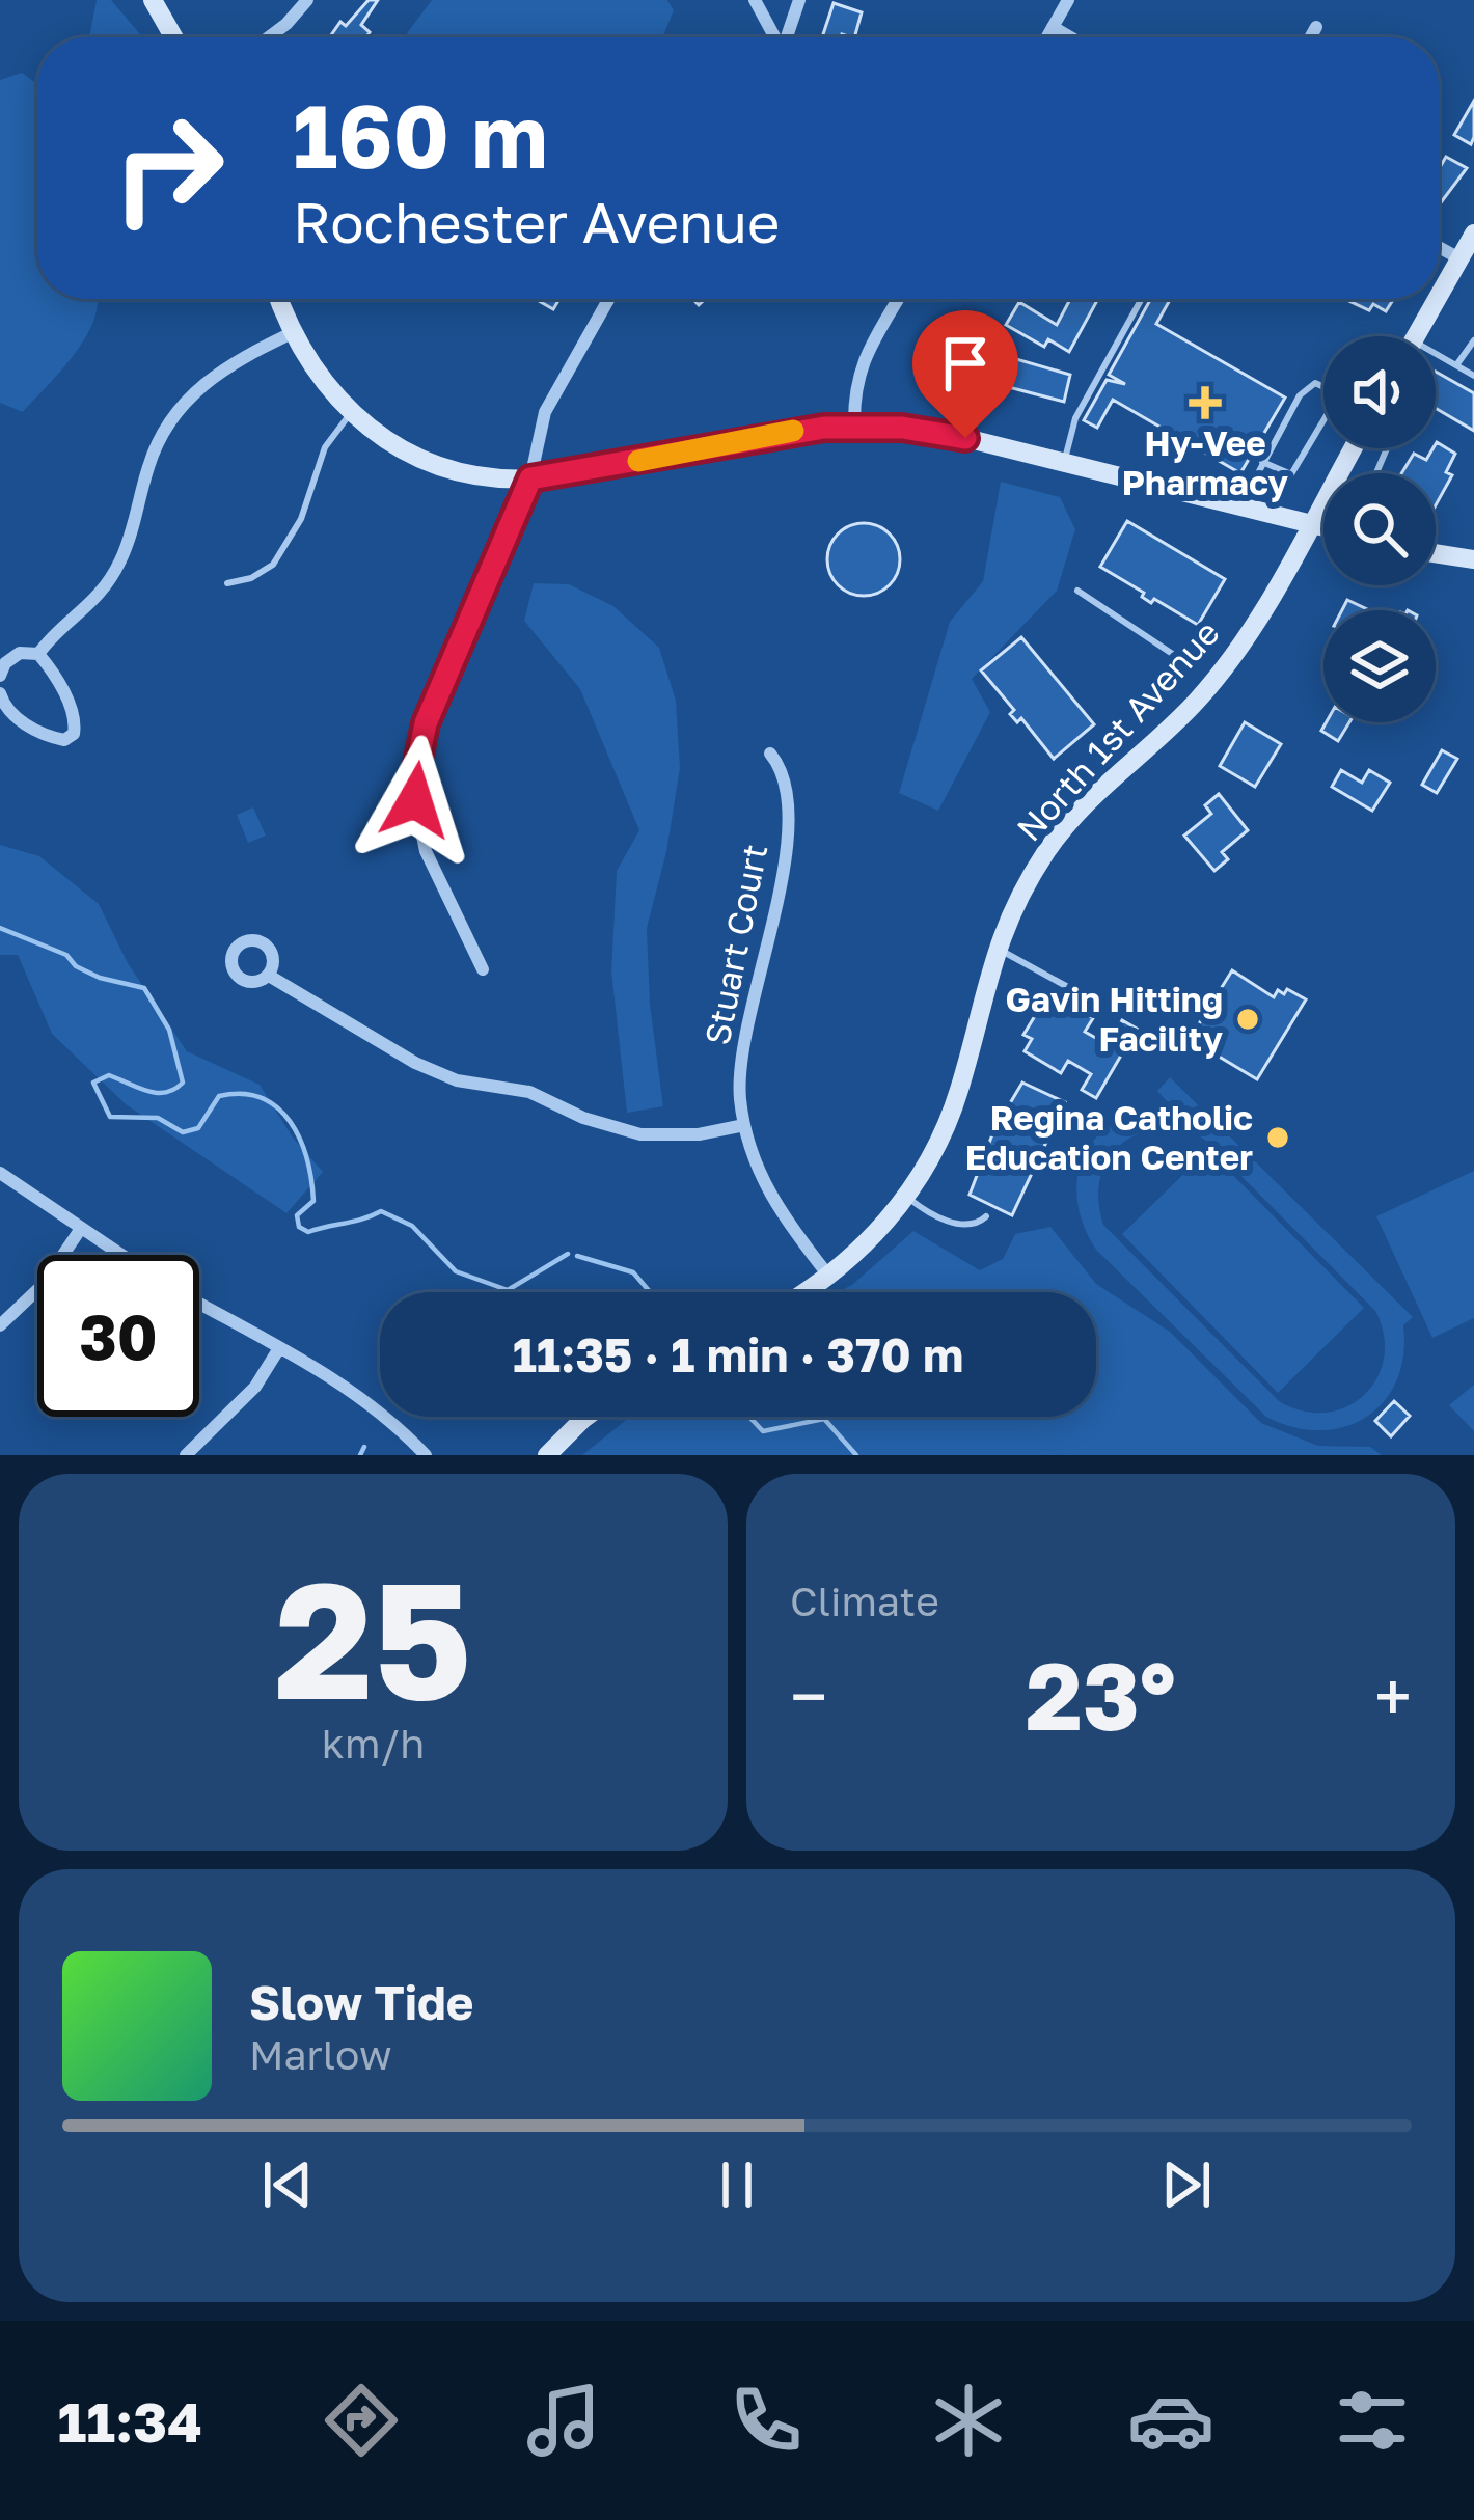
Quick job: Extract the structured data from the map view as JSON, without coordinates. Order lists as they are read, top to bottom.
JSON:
{
  "streets": {
    "main road": ["North 1st Avenue"],
    "street": ["Stuart Court"]
  },
  "crossings": [
    ["North 1st Avenue", "Stuart Court"]
  ],
  "places": {
    "health": ["Hy-Vee Pharmacy"],
    "other": ["Gavin Hitting Facility", "Regina Catholic Education Center"]
  },
  "page": {
    "turn": ["160 m", "Rochester Avenue"],
    "limit": "30",
    "trip": "11:35 · 1 min · 370 m",
    "tile": [
      ["25", "km/h"],
      "Climate"
    ],
    "heat": ["−", "23°", "+"],
    "song": ["Slow Tide", "Marlow"],
    "tabs": "11:34"
  }
}
